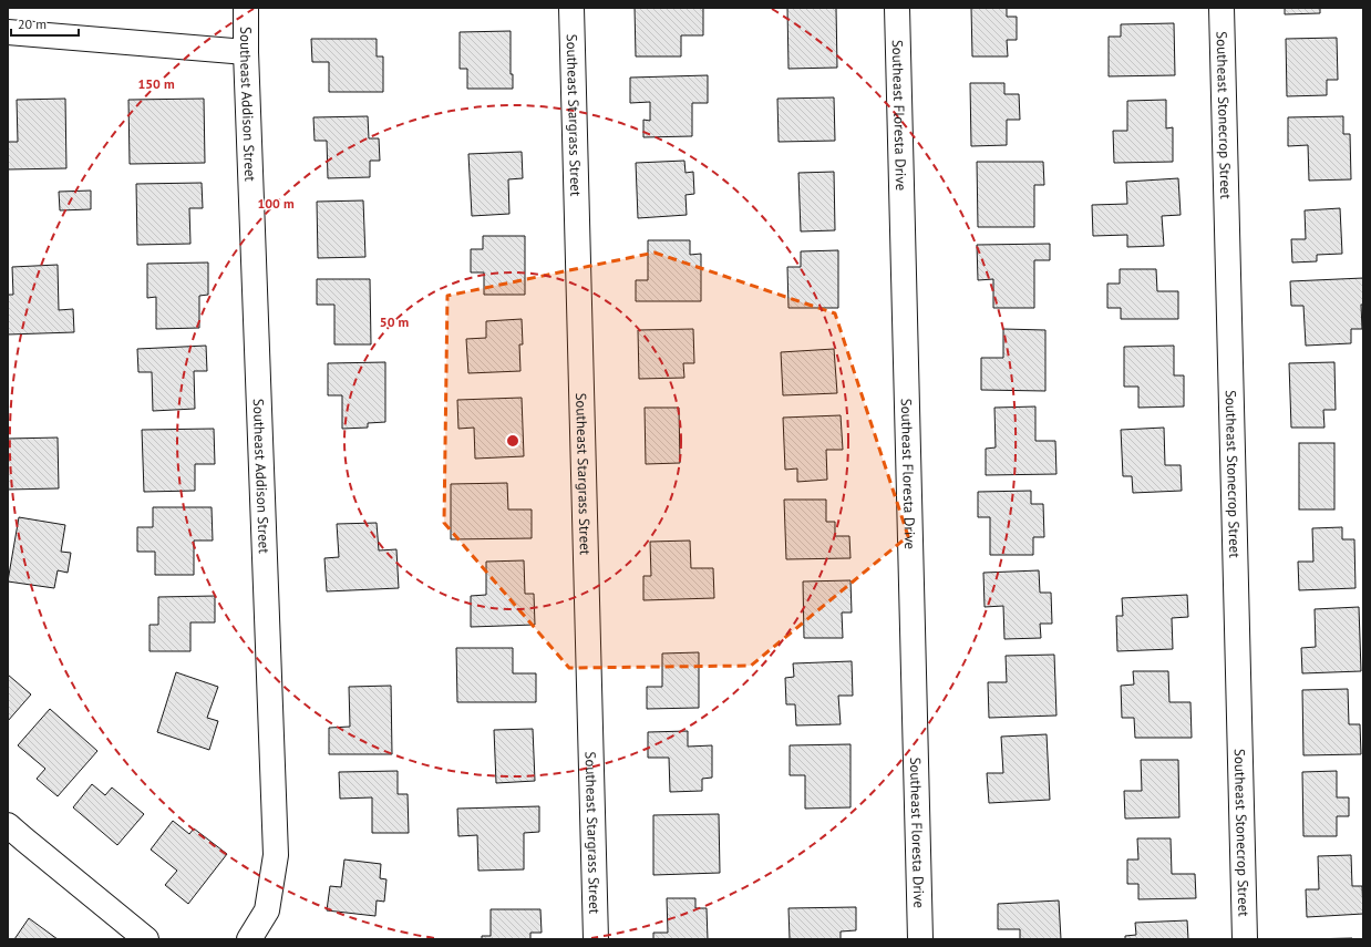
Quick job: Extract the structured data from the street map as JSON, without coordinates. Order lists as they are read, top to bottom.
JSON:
{
  "streets": {
    "street": [
      "Southeast Addison Street",
      "Southeast Stargrass Street",
      "Southeast Floresta Drive",
      "Southeast Stonecrop Street"
    ]
  },
  "scale_bar": "20 m",
  "rings": ["150 m", "100 m", "50 m"]
}
